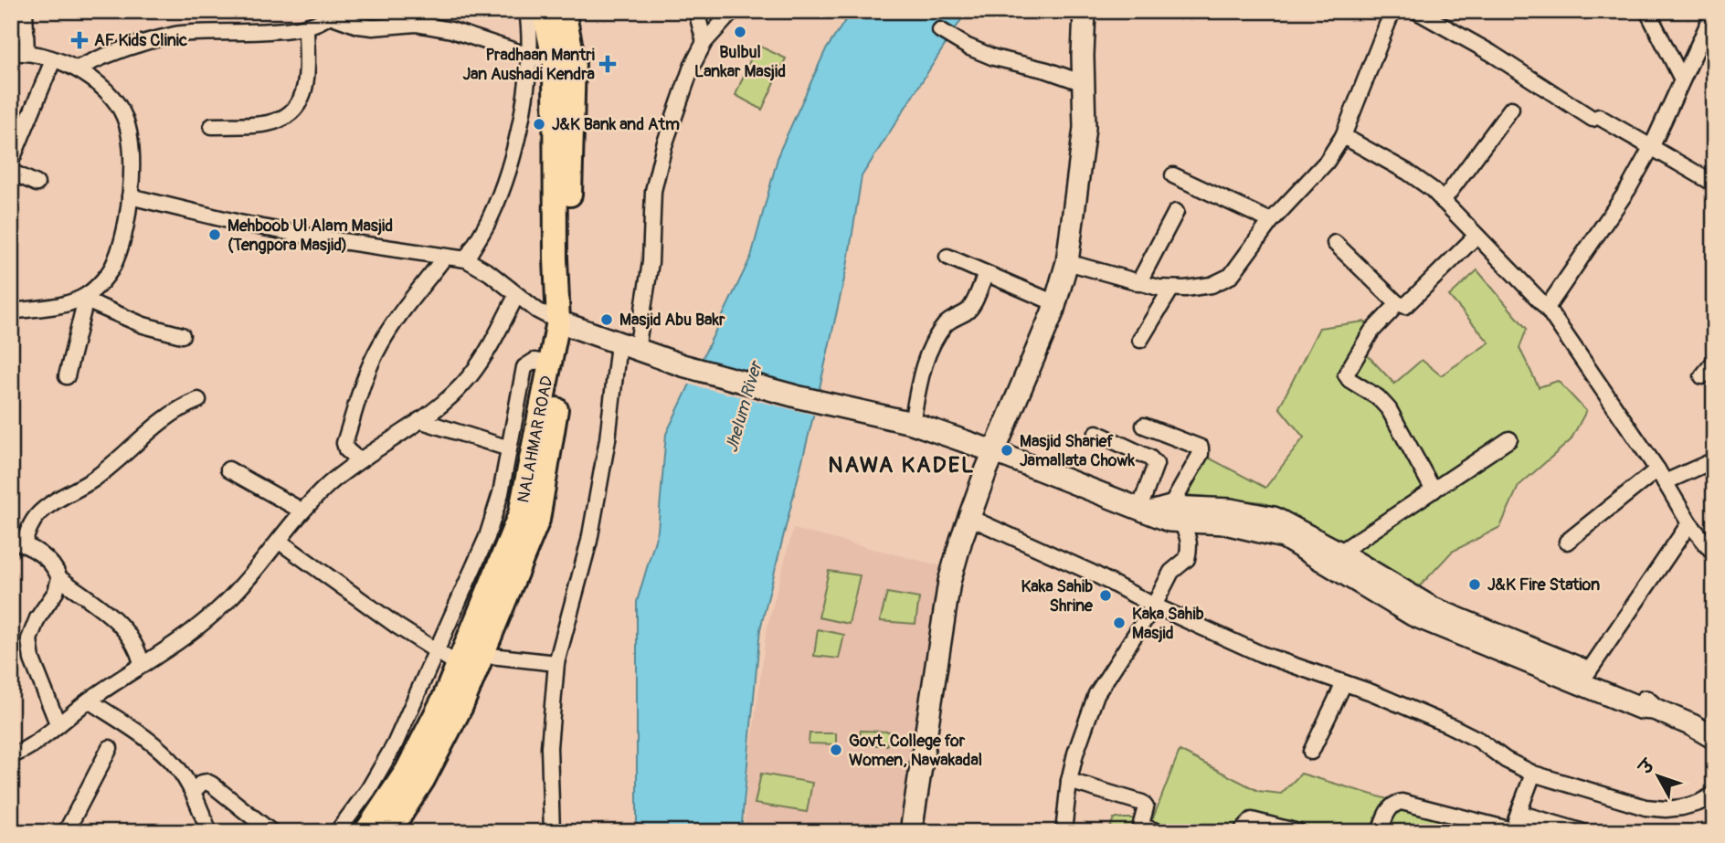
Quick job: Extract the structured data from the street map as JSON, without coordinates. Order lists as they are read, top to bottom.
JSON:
{
  "streets": {
    "main road": ["NALAHMAR ROAD"]
  },
  "districts": ["NAWA KADEL"],
  "water": ["Jhelum River"],
  "places": {
    "other": [
      "Bulbul Lankar Masjid",
      "J&K Bank and Atm",
      "Mehboob Ul Alam Masjid (Tengpora Masjid)",
      "Masjid Abu Bakr",
      "Masjid Sharief Jamallata Chowk",
      "J&K Fire Station",
      "Kaka Sahib Shrine",
      "Kaka Sahib Masjid",
      "Govt. College for Women, Nawakadal"
    ],
    "health": ["AF Kids Clinic", "Pradhaan Mantri Jan Aushadi Kendra"]
  },
  "north": "top left"
}
